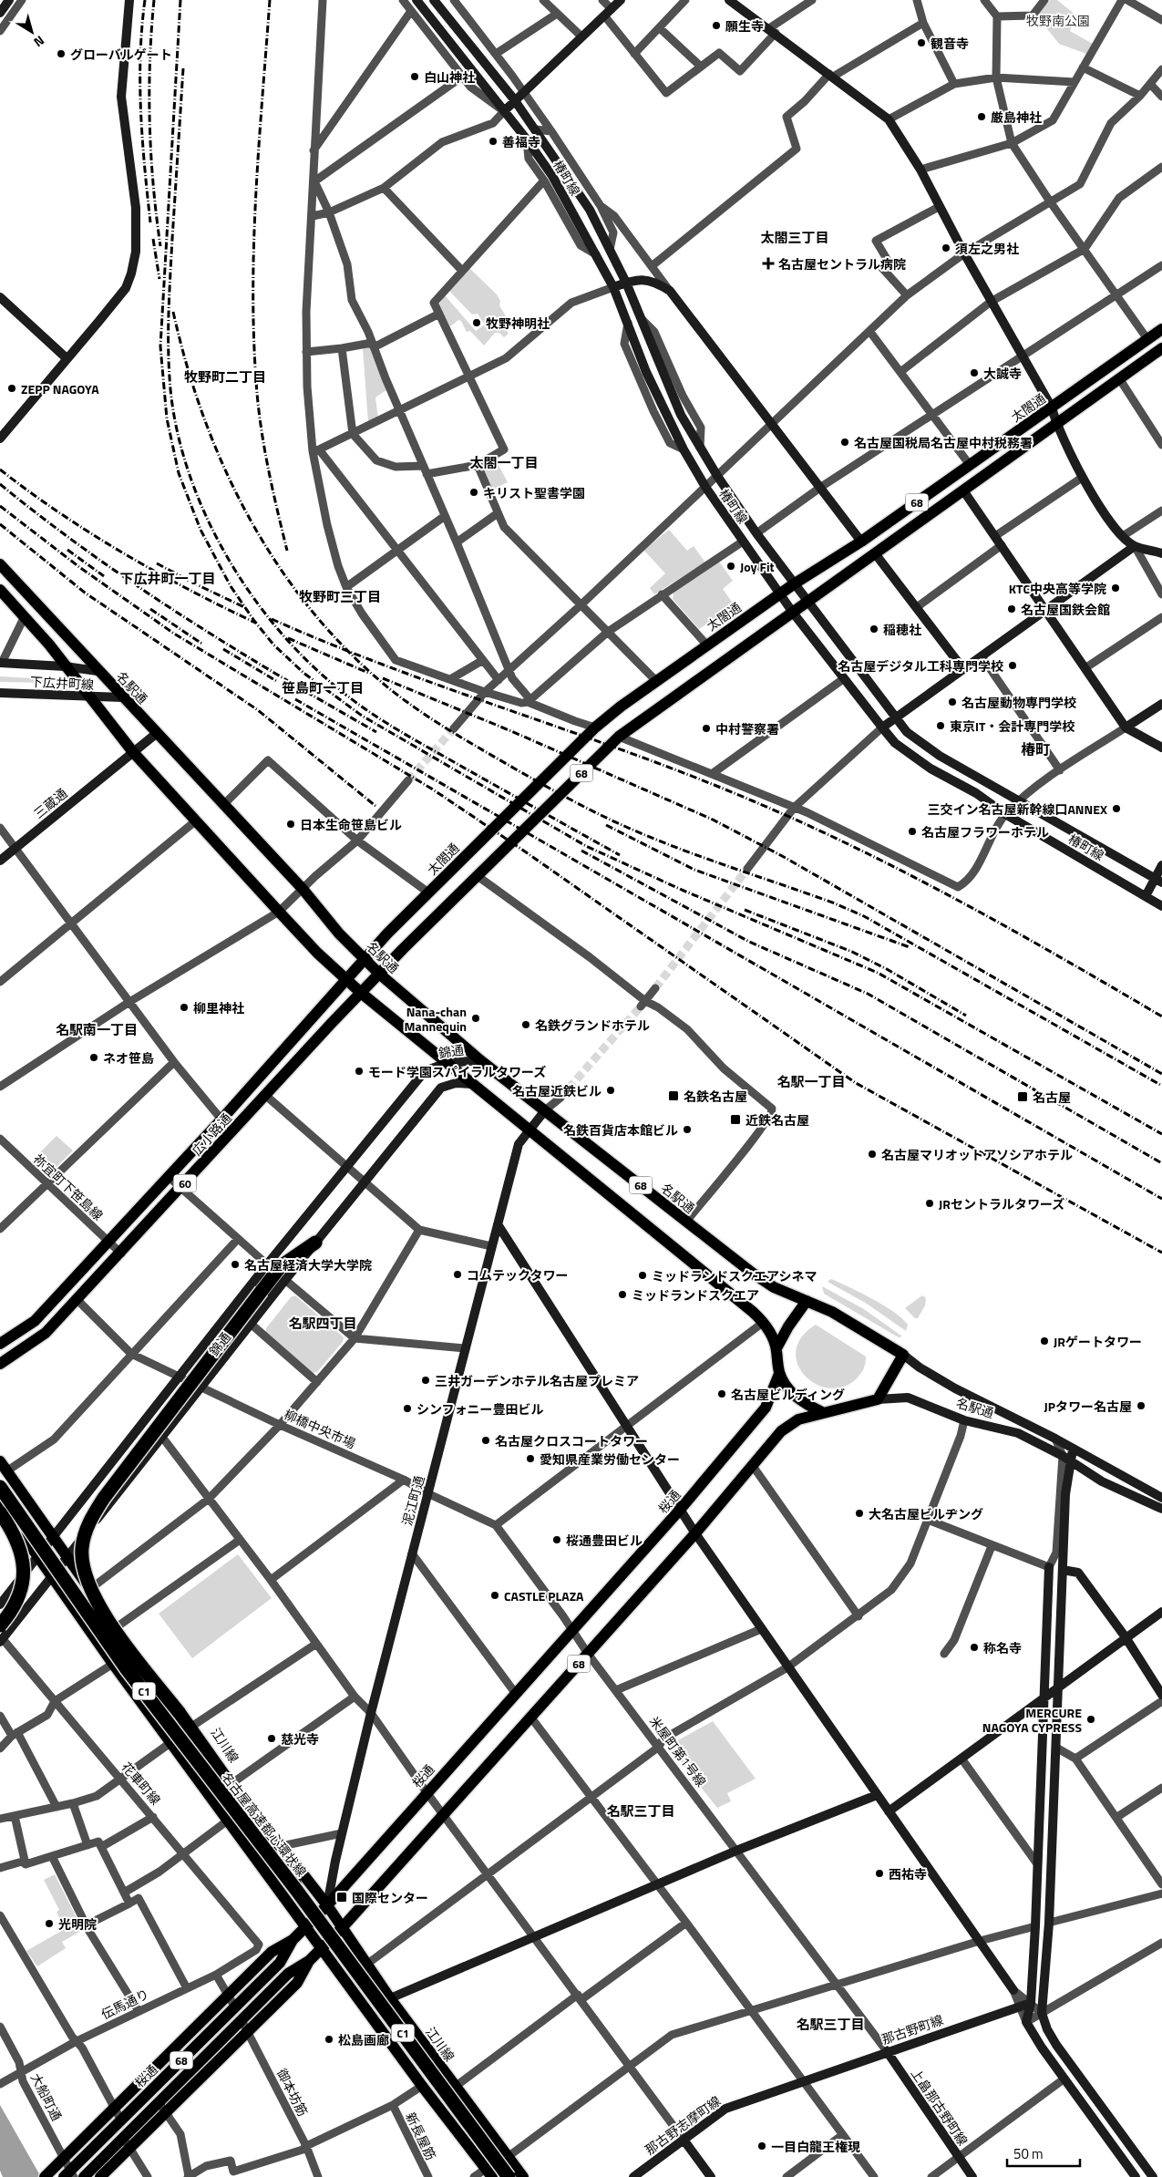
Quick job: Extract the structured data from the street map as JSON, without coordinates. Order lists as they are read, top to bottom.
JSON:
{
  "streets": {
    "highway": ["C1", "名古屋高速都心環状線"],
    "main road": [
      "太閤通",
      "68",
      "名駅通",
      "広小路通",
      "60",
      "桜通",
      "江川線"
    ],
    "street": [
      "椿町線",
      "下広井町線",
      "三蔵通",
      "錦通",
      "祢宜町下笹島線",
      "柳橋中央市場",
      "泥江町通",
      "米屋町第1号線",
      "花車町線",
      "伝馬通り",
      "那古野町線",
      "御本坊筋",
      "大船町通",
      "上畠那古野町線",
      "那古野志摩町線",
      "新長屋筋"
    ]
  },
  "crossings": [
    ["椿町線", "太閤通"],
    ["椿町線", "68"],
    ["太閤通", "68"],
    ["太閤通", "名駅通"],
    ["太閤通", "広小路通"],
    ["68", "名駅通"],
    ["68", "錦通"],
    ["68", "広小路通"],
    ["68", "泥江町通"],
    ["68", "桜通"],
    ["68", "江川線"],
    ["68", "米屋町第1号線"],
    ["68", "御本坊筋"],
    ["68", "大船町通"],
    ["下広井町線", "名駅通"],
    ["名駅通", "三蔵通"],
    ["名駅通", "錦通"],
    ["名駅通", "広小路通"],
    ["名駅通", "泥江町通"],
    ["名駅通", "桜通"],
    ["錦通", "柳橋中央市場"],
    ["錦通", "江川線"],
    ["錦通", "花車町線"],
    ["広小路通", "祢宜町下笹島線"],
    ["広小路通", "柳橋中央市場"],
    ["柳橋中央市場", "泥江町通"],
    ["柳橋中央市場", "米屋町第1号線"],
    ["泥江町通", "桜通"],
    ["泥江町通", "江川線"],
    ["泥江町通", "米屋町第1号線"],
    ["桜通", "江川線"],
    ["桜通", "米屋町第1号線"],
    ["桜通", "大船町通"],
    ["米屋町第1号線", "那古野町線"],
    ["米屋町第1号線", "上畠那古野町線"],
    ["花車町線", "伝馬通り"],
    ["伝馬通り", "大船町通"],
    ["那古野町線", "上畠那古野町線"],
    ["那古野町線", "那古野志摩町線"]
  ],
  "districts": [
    "太閤三丁目",
    "牧野町二丁目",
    "太閤一丁目",
    "下広井町一丁目",
    "牧野町三丁目",
    "笹島町一丁目",
    "椿町",
    "名駅南一丁目",
    "名駅一丁目",
    "名駅四丁目",
    "名駅三丁目",
    "名駅三丁目"
  ],
  "parks": ["牧野南公園"],
  "places": {
    "other": [
      "願生寺",
      "観音寺",
      "グローバルゲート",
      "白山神社",
      "厳島神社",
      "善福寺",
      "須左之男社",
      "牧野神明社",
      "大誠寺",
      "ZEPP NAGOYA",
      "名古屋国税局名古屋中村税務署",
      "キリスト聖書学園",
      "Joy Fit",
      "KTC中央高等学院",
      "名古屋国鉄会館",
      "稲穂社",
      "名古屋デジタル工科専門学校",
      "名古屋動物専門学校",
      "東京IT・会計専門学校",
      "中村警察署",
      "三交イン名古屋新幹線口ANNEX",
      "日本生命笹島ビル",
      "名古屋フラワーホテル",
      "柳里神社",
      "Nana-chan Mannequin",
      "名鉄グランドホテル",
      "ネオ笹島",
      "モード学園スパイラルタワーズ",
      "名古屋近鉄ビル",
      "名鉄百貨店本館ビル",
      "名古屋マリオットアソシアホテル",
      "JRセントラルタワーズ",
      "名古屋経済大学大学院",
      "コムテックタワー",
      "ミッドランドスクエアシネマ",
      "ミッドランドスクエア",
      "JRゲートタワー",
      "三井ガーデンホテル名古屋プレミア",
      "名古屋ビルディング",
      "JPタワー名古屋",
      "シンフォニー豊田ビル",
      "名古屋クロスコートタワー",
      "愛知県産業労働センター",
      "大名古屋ビルヂング",
      "桜通豊田ビル",
      "CASTLE PLAZA",
      "称名寺",
      "MERCURE NAGOYA CYPRESS",
      "慈光寺",
      "西祐寺",
      "光明院",
      "松島画廊",
      "一目白龍王権現"
    ],
    "health": ["名古屋セントラル病院"],
    "transit": [
      "名鉄名古屋",
      "名古屋",
      "近鉄名古屋",
      "国際センター"
    ]
  },
  "scale_bar": "50 m",
  "north": "bottom right"
}
